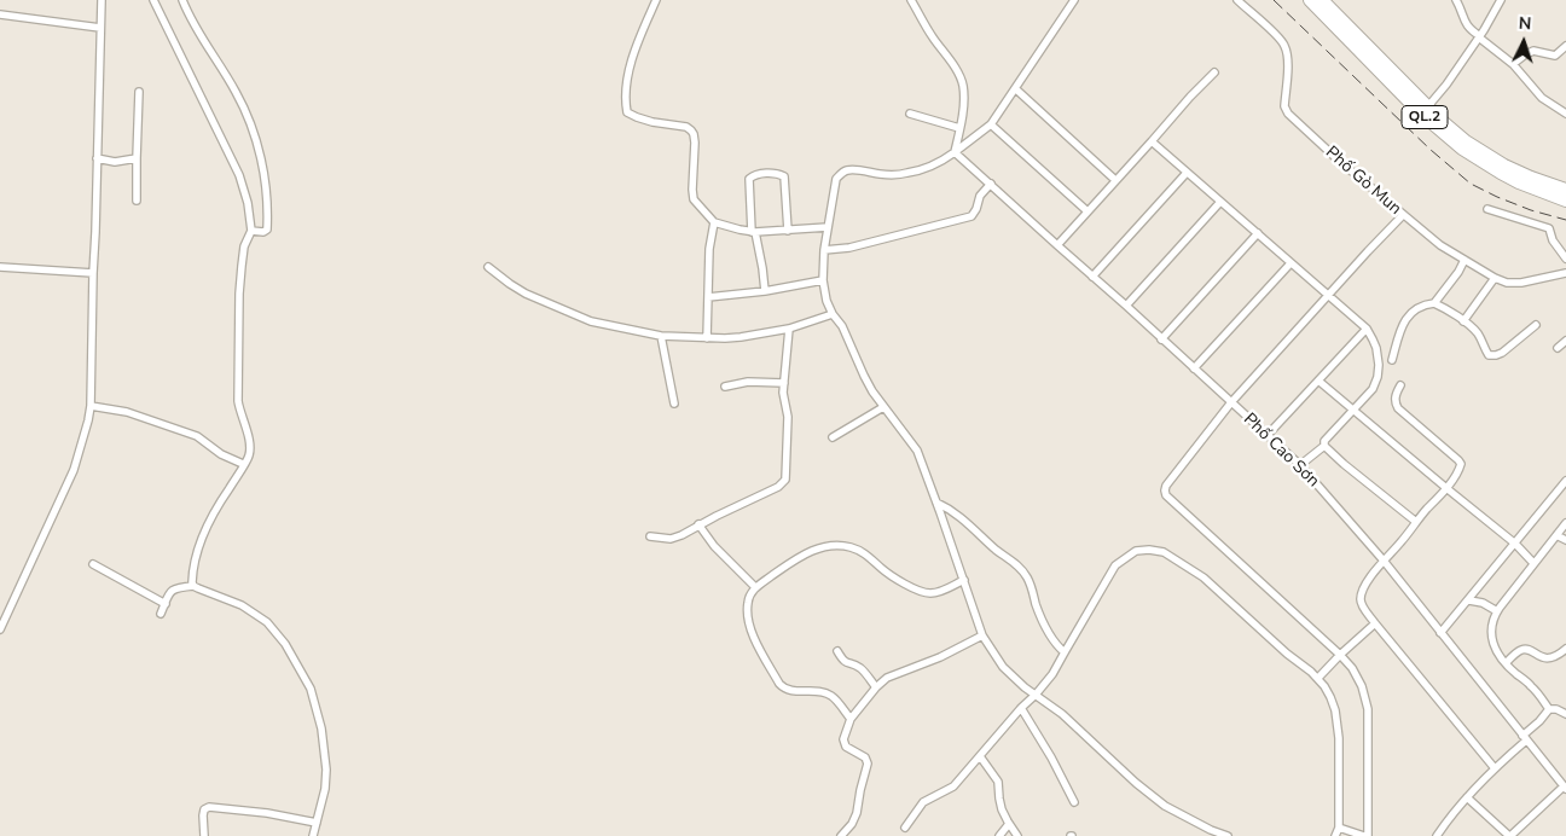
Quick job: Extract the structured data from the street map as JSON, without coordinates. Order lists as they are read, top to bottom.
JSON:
{
  "streets": {
    "highway": ["QL.2"],
    "street": ["Phố Gò Mun", "Phố Cao Sơn"]
  },
  "north": "top"
}
